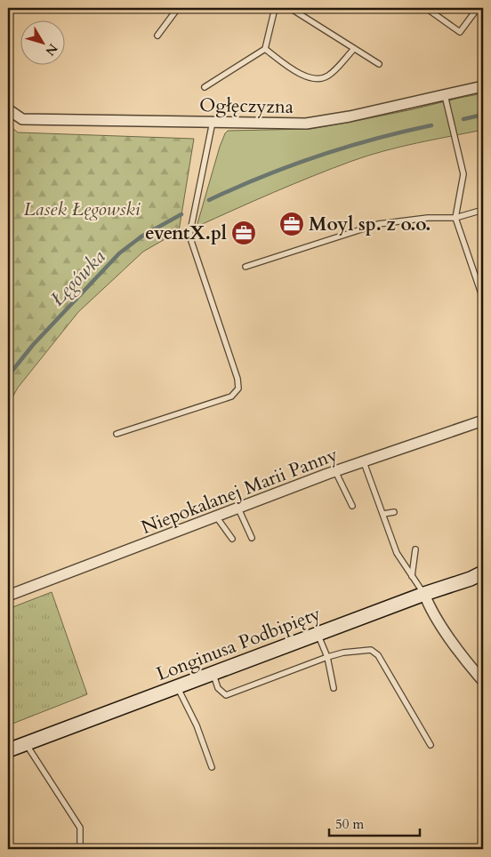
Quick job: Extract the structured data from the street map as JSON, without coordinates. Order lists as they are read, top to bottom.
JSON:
{
  "streets": {
    "street": ["Ogłęczyzna", "Niepokalanej Marii Panny", "Longinusa Podbipięty"]
  },
  "water": ["Łęgówka"],
  "parks": ["Lasek Łęgowski"],
  "places": {
    "office": ["Moyl sp. z o.o.", "eventX.pl"]
  },
  "scale_bar": "50 m",
  "north": "bottom right"
}
